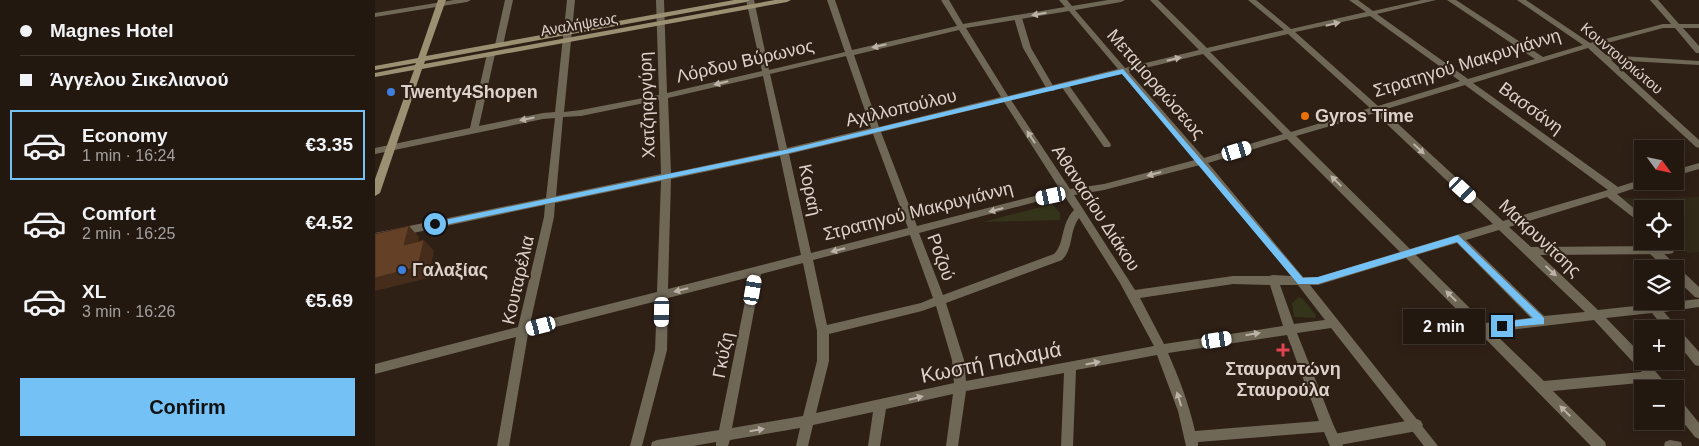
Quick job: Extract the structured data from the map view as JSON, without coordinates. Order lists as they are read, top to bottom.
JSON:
{
  "streets": {
    "main road": ["Αναλήψεως"],
    "street": [
      "Κουντουριώτου",
      "Λόρδου Βύρωνος",
      "Στρατηγού Μακρυγιάννη",
      "Μεταμορφώσεως",
      "Χατζηαργύρη",
      "Αχιλλοπούλου",
      "Βασσάνη",
      "Κοραή",
      "Αθανασίου Διάκου",
      "Μακρυνίτσης",
      "Ροζού",
      "Κουταρέλια",
      "Γκύζη",
      "Κωστή Παλαμά"
    ]
  },
  "crossings": [
    ["Αναλήψεως", "Χατζηαργύρη"],
    ["Αναλήψεως", "Κοραή"],
    ["Αναλήψεως", "Κουταρέλια"],
    ["Κουντουριώτου", "Στρατηγού Μακρυγιάννη"],
    ["Λόρδου Βύρωνος", "Μεταμορφώσεως"],
    ["Λόρδου Βύρωνος", "Χατζηαργύρη"],
    ["Λόρδου Βύρωνος", "Κοραή"],
    ["Λόρδου Βύρωνος", "Αθανασίου Διάκου"],
    ["Λόρδου Βύρωνος", "Ροζού"],
    ["Λόρδου Βύρωνος", "Κουταρέλια"],
    ["Στρατηγού Μακρυγιάννη", "Μεταμορφώσεως"],
    ["Στρατηγού Μακρυγιάννη", "Χατζηαργύρη"],
    ["Στρατηγού Μακρυγιάννη", "Βασσάνη"],
    ["Στρατηγού Μακρυγιάννη", "Κοραή"],
    ["Στρατηγού Μακρυγιάννη", "Αθανασίου Διάκου"],
    ["Στρατηγού Μακρυγιάννη", "Μακρυνίτσης"],
    ["Στρατηγού Μακρυγιάννη", "Ροζού"],
    ["Στρατηγού Μακρυγιάννη", "Κουταρέλια"],
    ["Στρατηγού Μακρυγιάννη", "Γκύζη"],
    ["Μεταμορφώσεως", "Αχιλλοπούλου"],
    ["Μεταμορφώσεως", "Κωστή Παλαμά"],
    ["Χατζηαργύρη", "Αχιλλοπούλου"],
    ["Αχιλλοπούλου", "Βασσάνη"],
    ["Αχιλλοπούλου", "Κοραή"],
    ["Αχιλλοπούλου", "Αθανασίου Διάκου"],
    ["Αχιλλοπούλου", "Μακρυνίτσης"],
    ["Αχιλλοπούλου", "Ροζού"],
    ["Αχιλλοπούλου", "Κουταρέλια"],
    ["Κοραή", "Κωστή Παλαμά"],
    ["Αθανασίου Διάκου", "Κωστή Παλαμά"],
    ["Ροζού", "Κωστή Παλαμά"],
    ["Γκύζη", "Κωστή Παλαμά"]
  ],
  "one_way": ["Λόρδου Βύρωνος", "Στρατηγού Μακρυγιάννη"],
  "places": {
    "other": ["Twenty4Shopen", "Gyros Time", "Γαλαξίας"],
    "health": ["Σταυραντώνη Σταυρούλα"]
  },
  "north": "bottom right",
  "page": {
    "banner": ["Magnes Hotel", "Άγγελου Σικελιανού"],
    "list": [
      {
        "name": "Economy",
        "note": "1 min · 16:24",
        "value": "€3.35"
      },
      {
        "name": "Comfort",
        "note": "2 min · 16:25",
        "value": "€4.52"
      },
      {
        "name": "XL",
        "note": "3 min · 16:26",
        "value": "€5.69"
      }
    ],
    "map_buttons": ["+", "−"],
    "bubble": "2 min",
    "buttons": "Confirm"
  }
}
